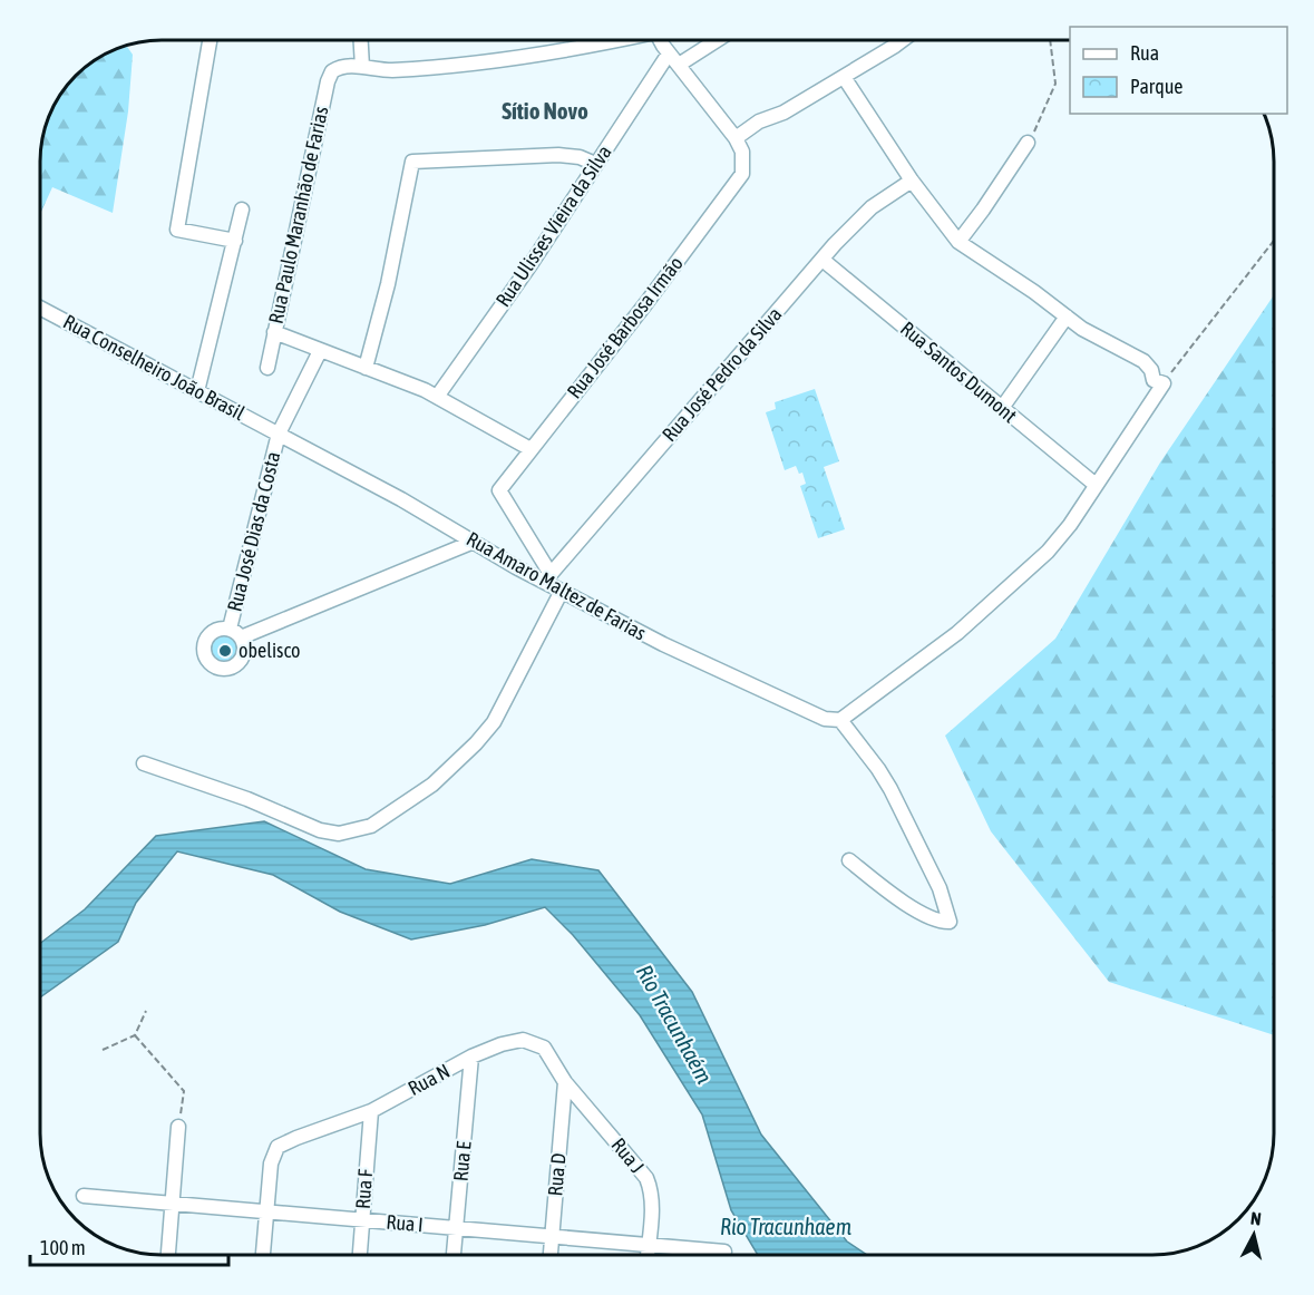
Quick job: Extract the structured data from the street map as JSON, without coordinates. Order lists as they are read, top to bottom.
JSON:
{
  "streets": {
    "street": [
      "Rua Paulo Maranhão de Farias",
      "Rua Ulisses Vieira da Silva",
      "Rua José Barbosa Irmão",
      "Rua Conselheiro João Brasil",
      "Rua Santos Dumont",
      "Rua José Pedro da Silva",
      "Rua José Dias da Costa",
      "Rua Amaro Maltez de Farias",
      "Rua N",
      "Rua J",
      "Rua E",
      "Rua D",
      "Rua F",
      "Rua I"
    ]
  },
  "crossings": [
    ["Rua José Barbosa Irmão", "Rua José Pedro da Silva"],
    ["Rua José Barbosa Irmão", "Rua Amaro Maltez de Farias"],
    ["Rua Conselheiro João Brasil", "Rua José Dias da Costa"],
    ["Rua Conselheiro João Brasil", "Rua Amaro Maltez de Farias"],
    ["Rua Santos Dumont", "Rua José Pedro da Silva"],
    ["Rua José Pedro da Silva", "Rua Amaro Maltez de Farias"],
    ["Rua José Dias da Costa", "Rua Amaro Maltez de Farias"],
    ["Rua N", "Rua J"],
    ["Rua N", "Rua E"],
    ["Rua N", "Rua D"],
    ["Rua N", "Rua F"],
    ["Rua N", "Rua I"],
    ["Rua J", "Rua D"],
    ["Rua J", "Rua I"],
    ["Rua E", "Rua I"],
    ["Rua D", "Rua I"],
    ["Rua F", "Rua I"]
  ],
  "districts": ["Sítio Novo"],
  "water": ["Rio Tracunhaém", "Rio Tracunhaem"],
  "places": ["obelisco"],
  "legend": ["Rua", "Parque"],
  "scale_bar": "100 m",
  "north": "top"
}
